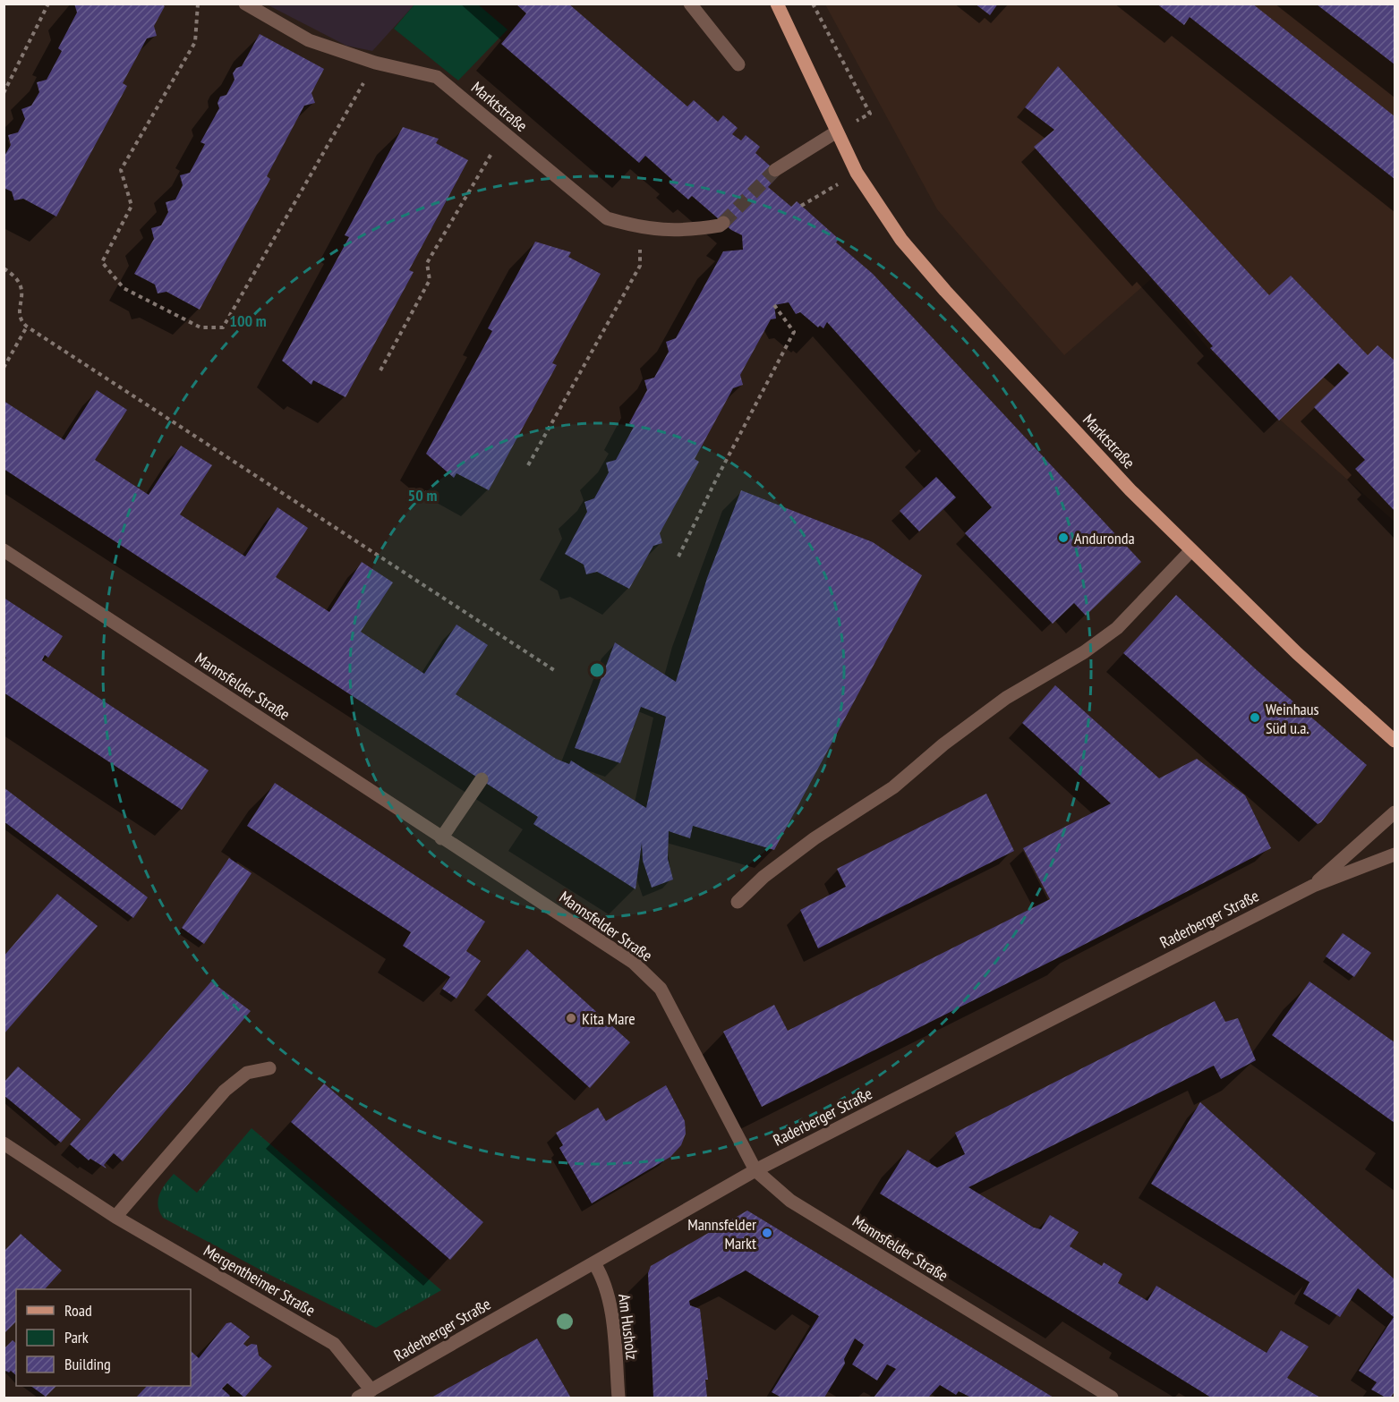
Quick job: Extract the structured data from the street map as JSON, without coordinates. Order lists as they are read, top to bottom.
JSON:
{
  "streets": {
    "main road": ["Marktstraße"],
    "street": [
      "Mannsfelder Straße",
      "Raderberger Straße",
      "Mergentheimer Straße",
      "Am Husholz"
    ]
  },
  "crossings": [
    ["Mannsfelder Straße", "Raderberger Straße"],
    ["Raderberger Straße", "Mergentheimer Straße"],
    ["Raderberger Straße", "Am Husholz"]
  ],
  "places": [
    "Anduronda",
    "Weinhaus Süd u.a.",
    "Kita Mare",
    "Mannsfelder Markt"
  ],
  "legend": ["Road", "Park", "Building"],
  "rings": ["100 m", "50 m"]
}
